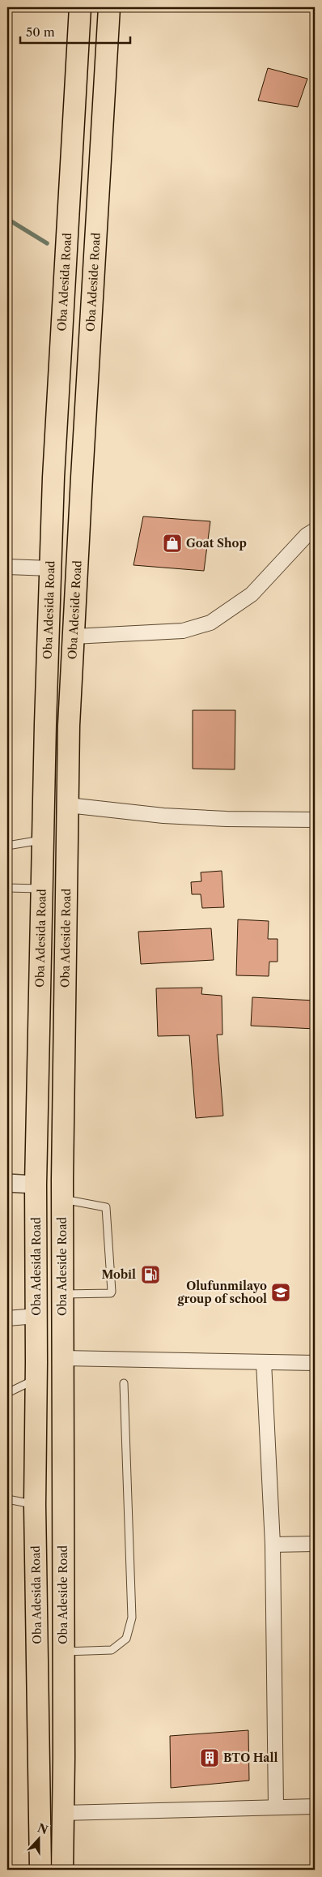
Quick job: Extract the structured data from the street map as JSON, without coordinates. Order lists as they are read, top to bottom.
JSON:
{
  "streets": {
    "main road": ["Oba Adesida Road", "Oba Adeside Road"]
  },
  "places": {
    "shop": ["Goat Shop"],
    "fuel station": ["Mobil"],
    "school or university": ["Olufunmilayo group of school"],
    "building": ["BTO Hall"]
  },
  "scale_bar": "50 m",
  "north": "top"
}
